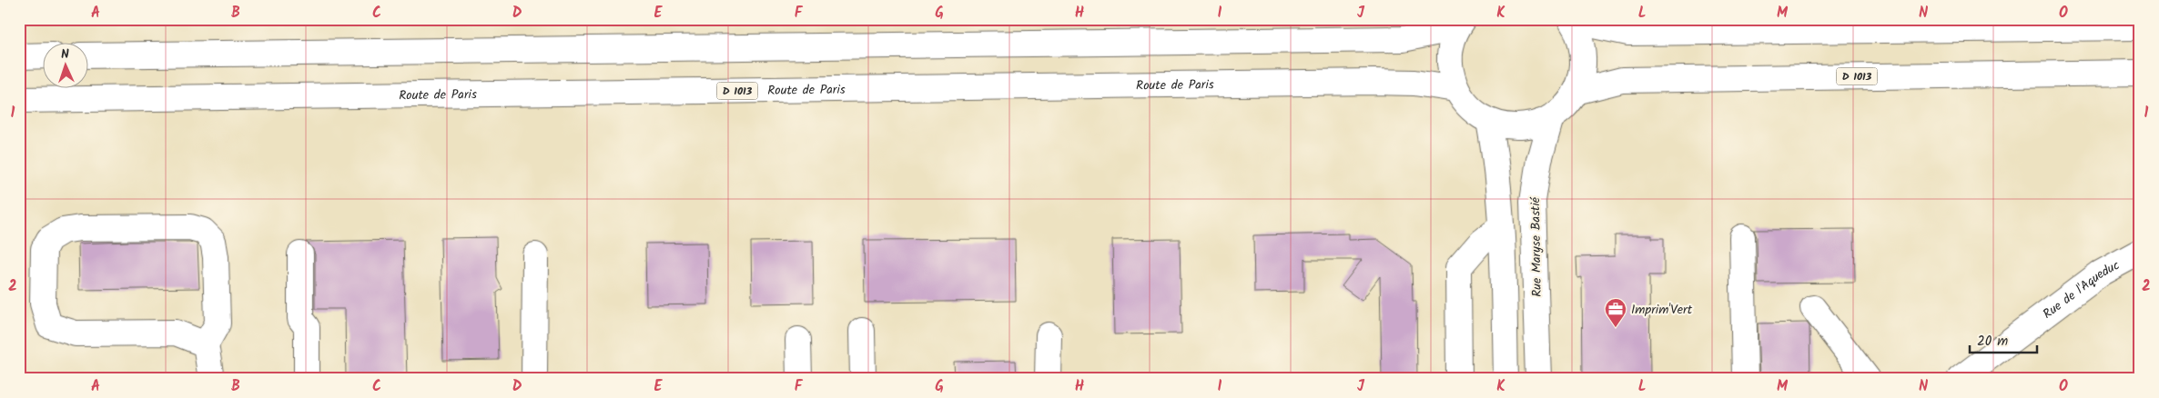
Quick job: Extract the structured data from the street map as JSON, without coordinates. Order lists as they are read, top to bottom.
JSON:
{
  "streets": {
    "main road": [
      "D 1013",
      "Route de Paris",
      "Rue Maryse Bastié",
      "Rue de l'Aqueduc"
    ]
  },
  "places": {
    "office": ["Imprim'Vert"]
  },
  "scale_bar": "20 m",
  "north": "top",
  "grid": {
    "columns": [
      "A",
      "B",
      "C",
      "D",
      "E",
      "F",
      "G",
      "H",
      "I",
      "J",
      "K",
      "L",
      "M",
      "N",
      "O"
    ],
    "rows": ["1", "2"]
  }
}
